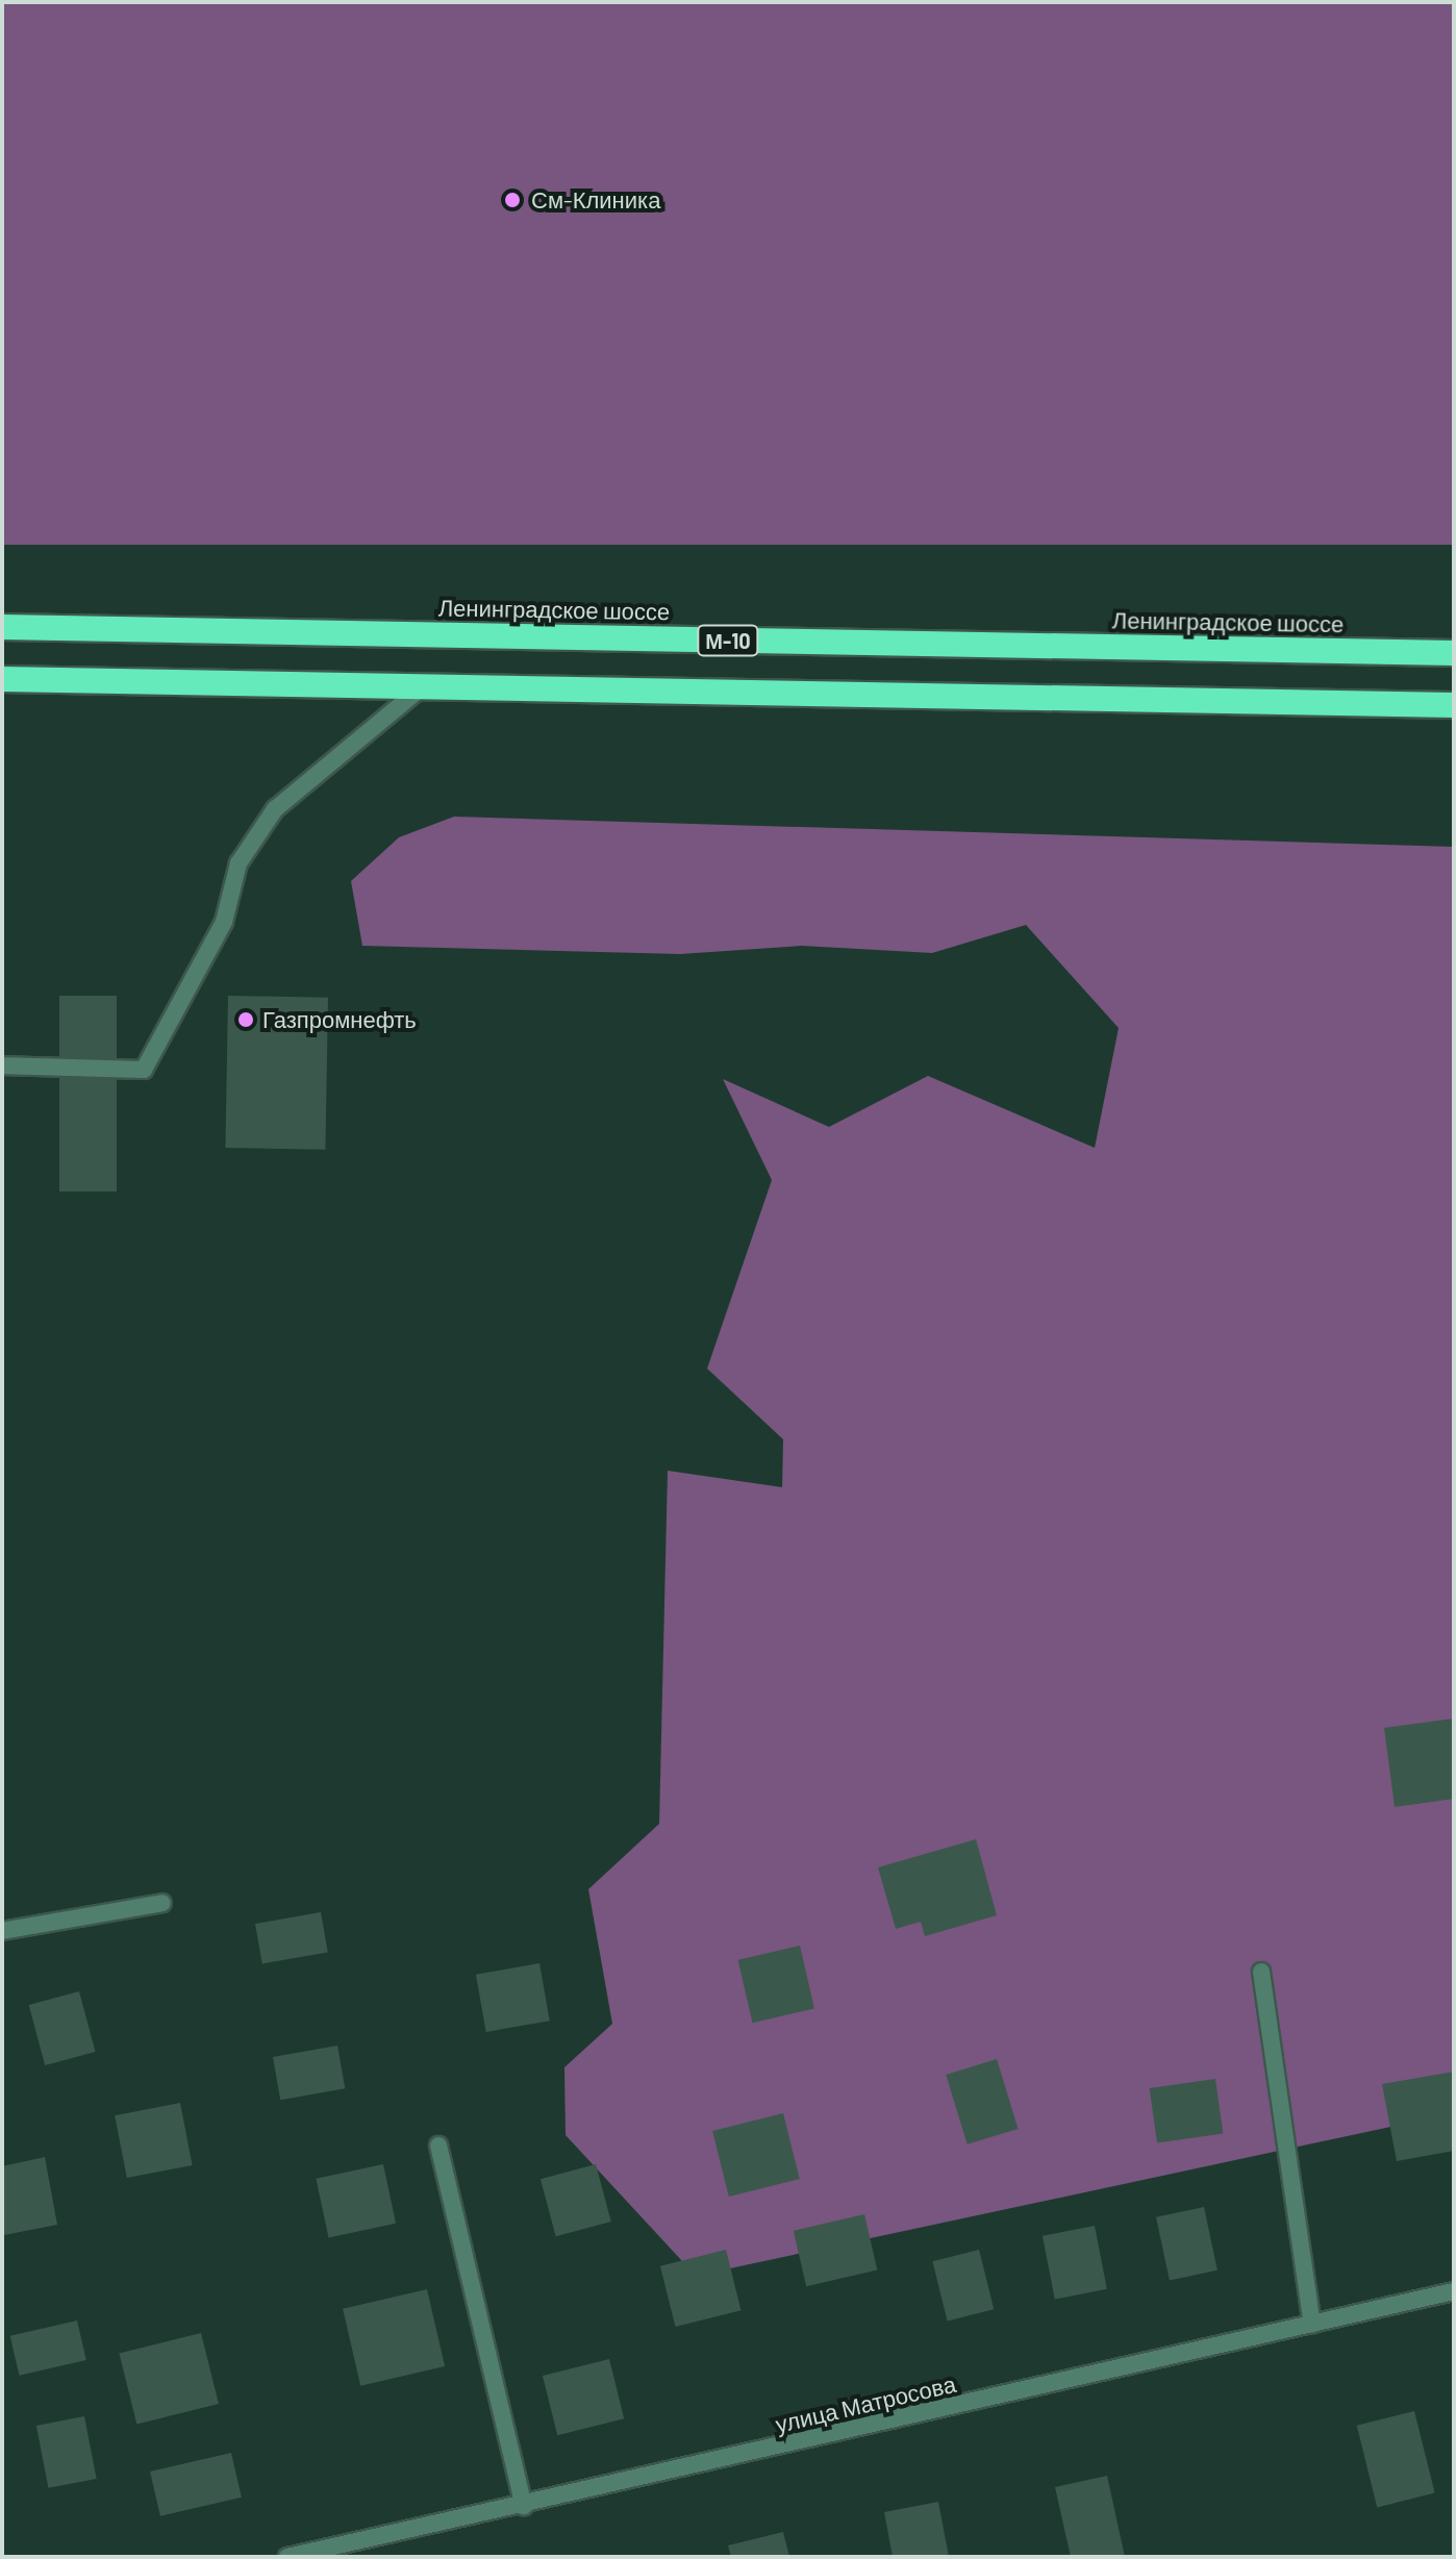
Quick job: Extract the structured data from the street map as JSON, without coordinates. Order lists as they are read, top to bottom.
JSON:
{
  "streets": {
    "highway": ["Ленинградское шоссе", "М-10"],
    "street": ["улица Матросова"]
  },
  "places": ["См-Клиника", "Газпромнефть"]
}
